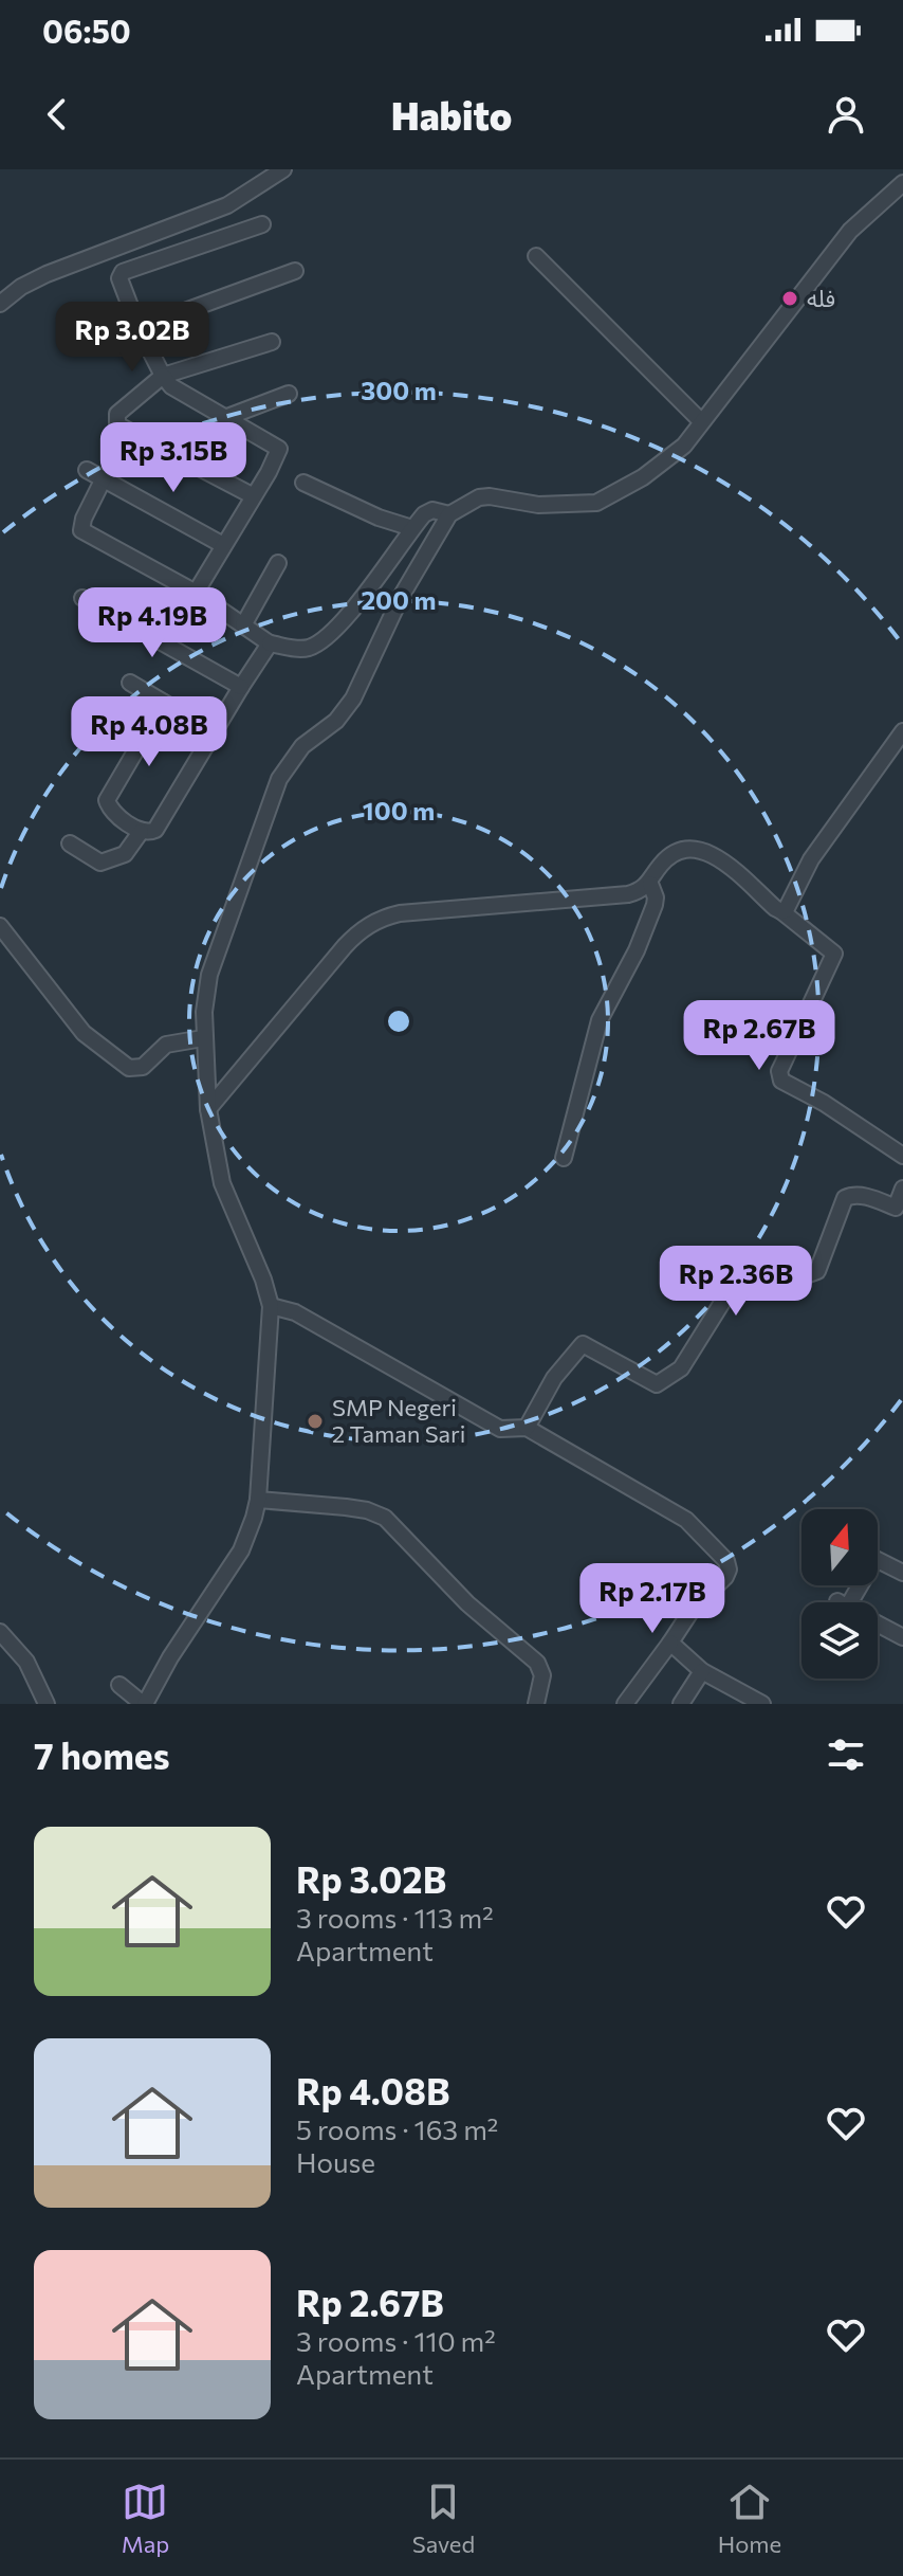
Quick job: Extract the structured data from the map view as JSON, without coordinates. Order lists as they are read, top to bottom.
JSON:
{
  "places": ["فله", "SMP Negeri 2 Taman Sari"],
  "north": "top",
  "page": {
    "status": "06:50",
    "header": "Habito",
    "price": [
      "Rp 3.02B",
      "Rp 3.15B",
      "Rp 4.19B",
      "Rp 4.08B",
      "Rp 2.67B",
      "Rp 2.36B",
      "Rp 2.17B"
    ],
    "heading": "7 homes",
    "list": [
      {
        "name": "Rp 3.02B",
        "note": "3 rooms · 113 m² · Apartment"
      },
      {
        "name": "Rp 4.08B",
        "note": "5 rooms · 163 m² · House"
      },
      {
        "name": "Rp 2.67B",
        "note": "3 rooms · 110 m² · Apartment"
      }
    ],
    "tabs": ["Map", "Saved", "Home"]
  },
  "rings": ["300 m", "200 m", "100 m"]
}
